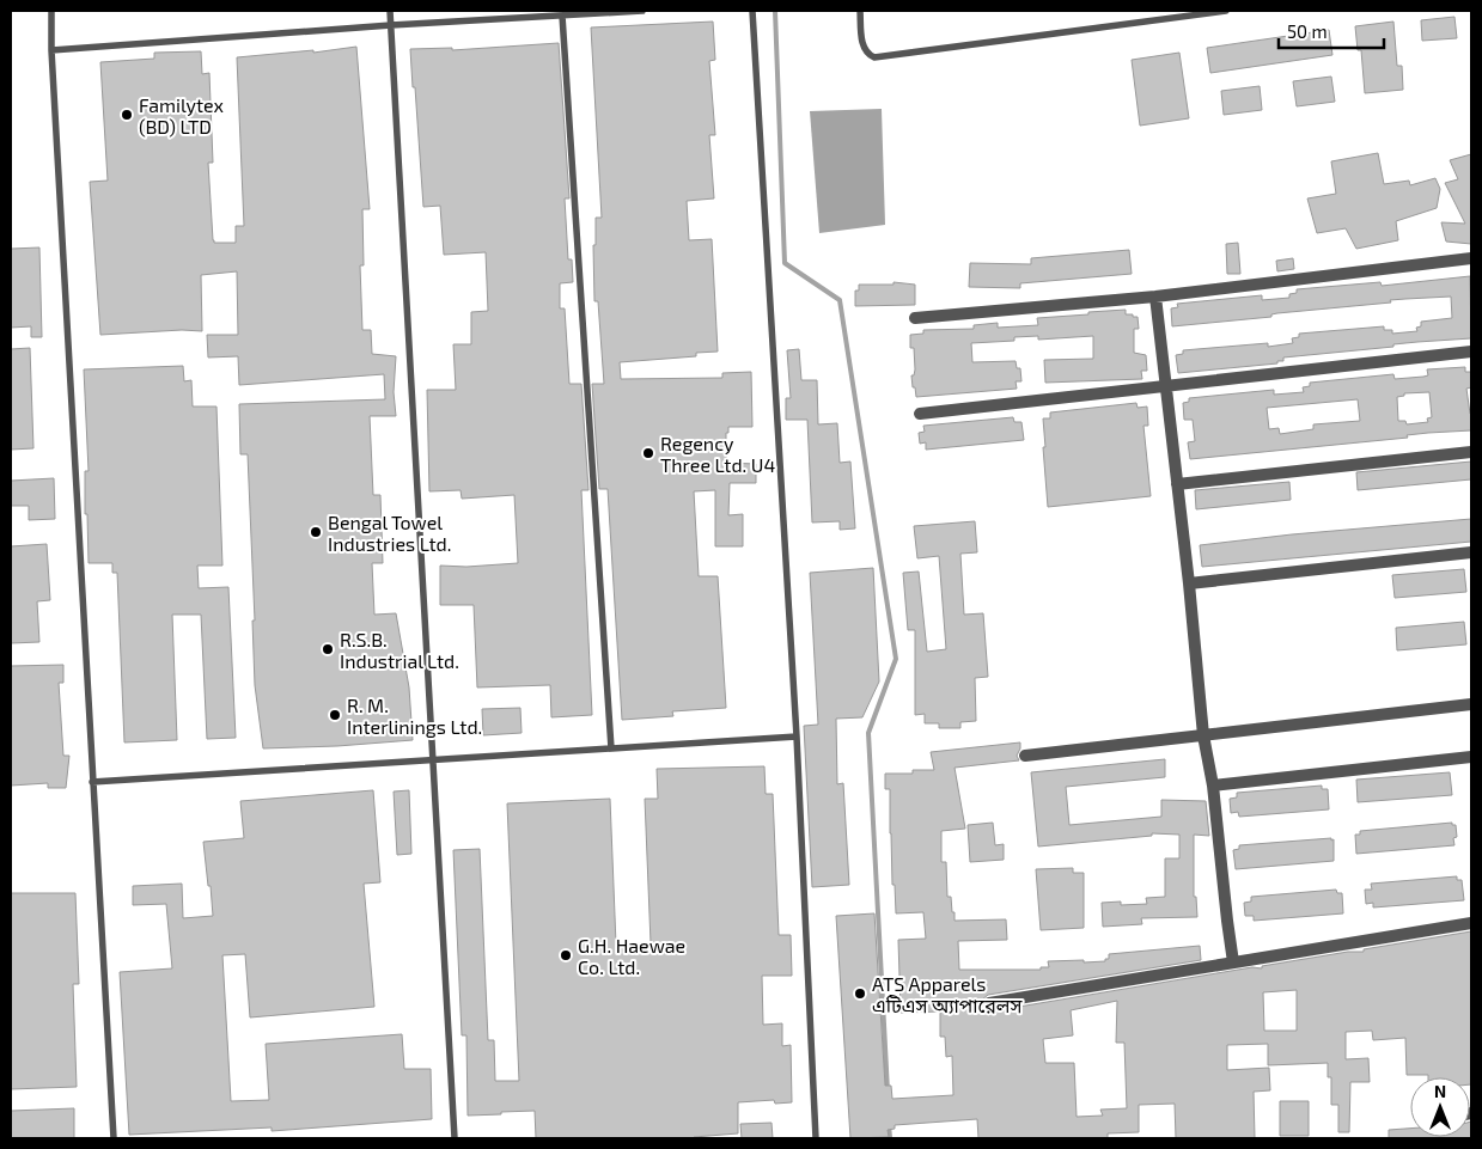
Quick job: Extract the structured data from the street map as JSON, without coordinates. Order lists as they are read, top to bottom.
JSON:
{
  "places": [
    "Familytex (BD) LTD",
    "Regency Three Ltd. U4",
    "Bengal Towel Industries Ltd.",
    "R.S.B. Industrial Ltd.",
    "R. M. Interlinings Ltd.",
    "G.H. Haewae Co. Ltd.",
    "ATS Apparels এটিএস অ্যাপারেলস"
  ],
  "scale_bar": "50 m",
  "north": "top"
}
